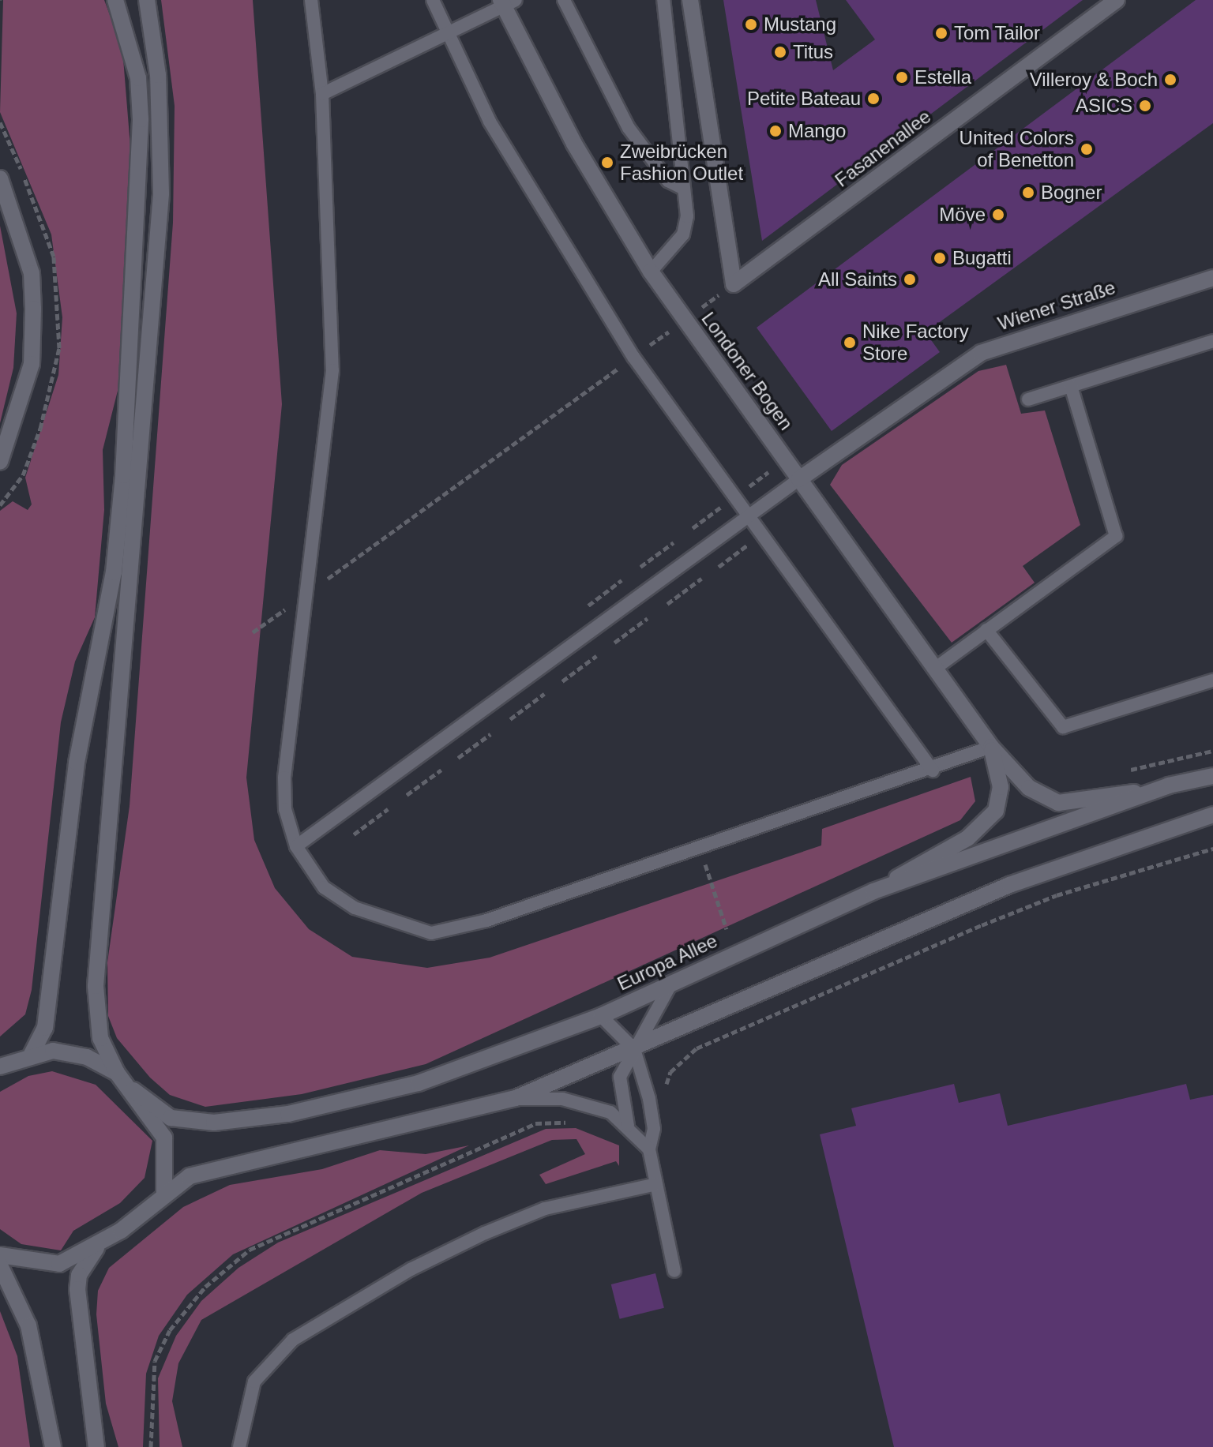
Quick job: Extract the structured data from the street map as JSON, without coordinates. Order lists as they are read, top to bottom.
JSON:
{
  "streets": {
    "main road": [
      "Fasanenallee",
      "Wiener Straße",
      "Londoner Bogen",
      "Europa Allee"
    ]
  },
  "crossings": [
    ["Wiener Straße", "Londoner Bogen"],
    ["Londoner Bogen", "Europa Allee"]
  ],
  "places": [
    "Mustang",
    "Tom Tailor",
    "Titus",
    "Estella",
    "Villeroy & Boch",
    "Petite Bateau",
    "ASICS",
    "Mango",
    "United Colors of Benetton",
    "Zweibrücken Fashion Outlet",
    "Bogner",
    "Möve",
    "Bugatti",
    "All Saints",
    "Nike Factory Store"
  ]
}
